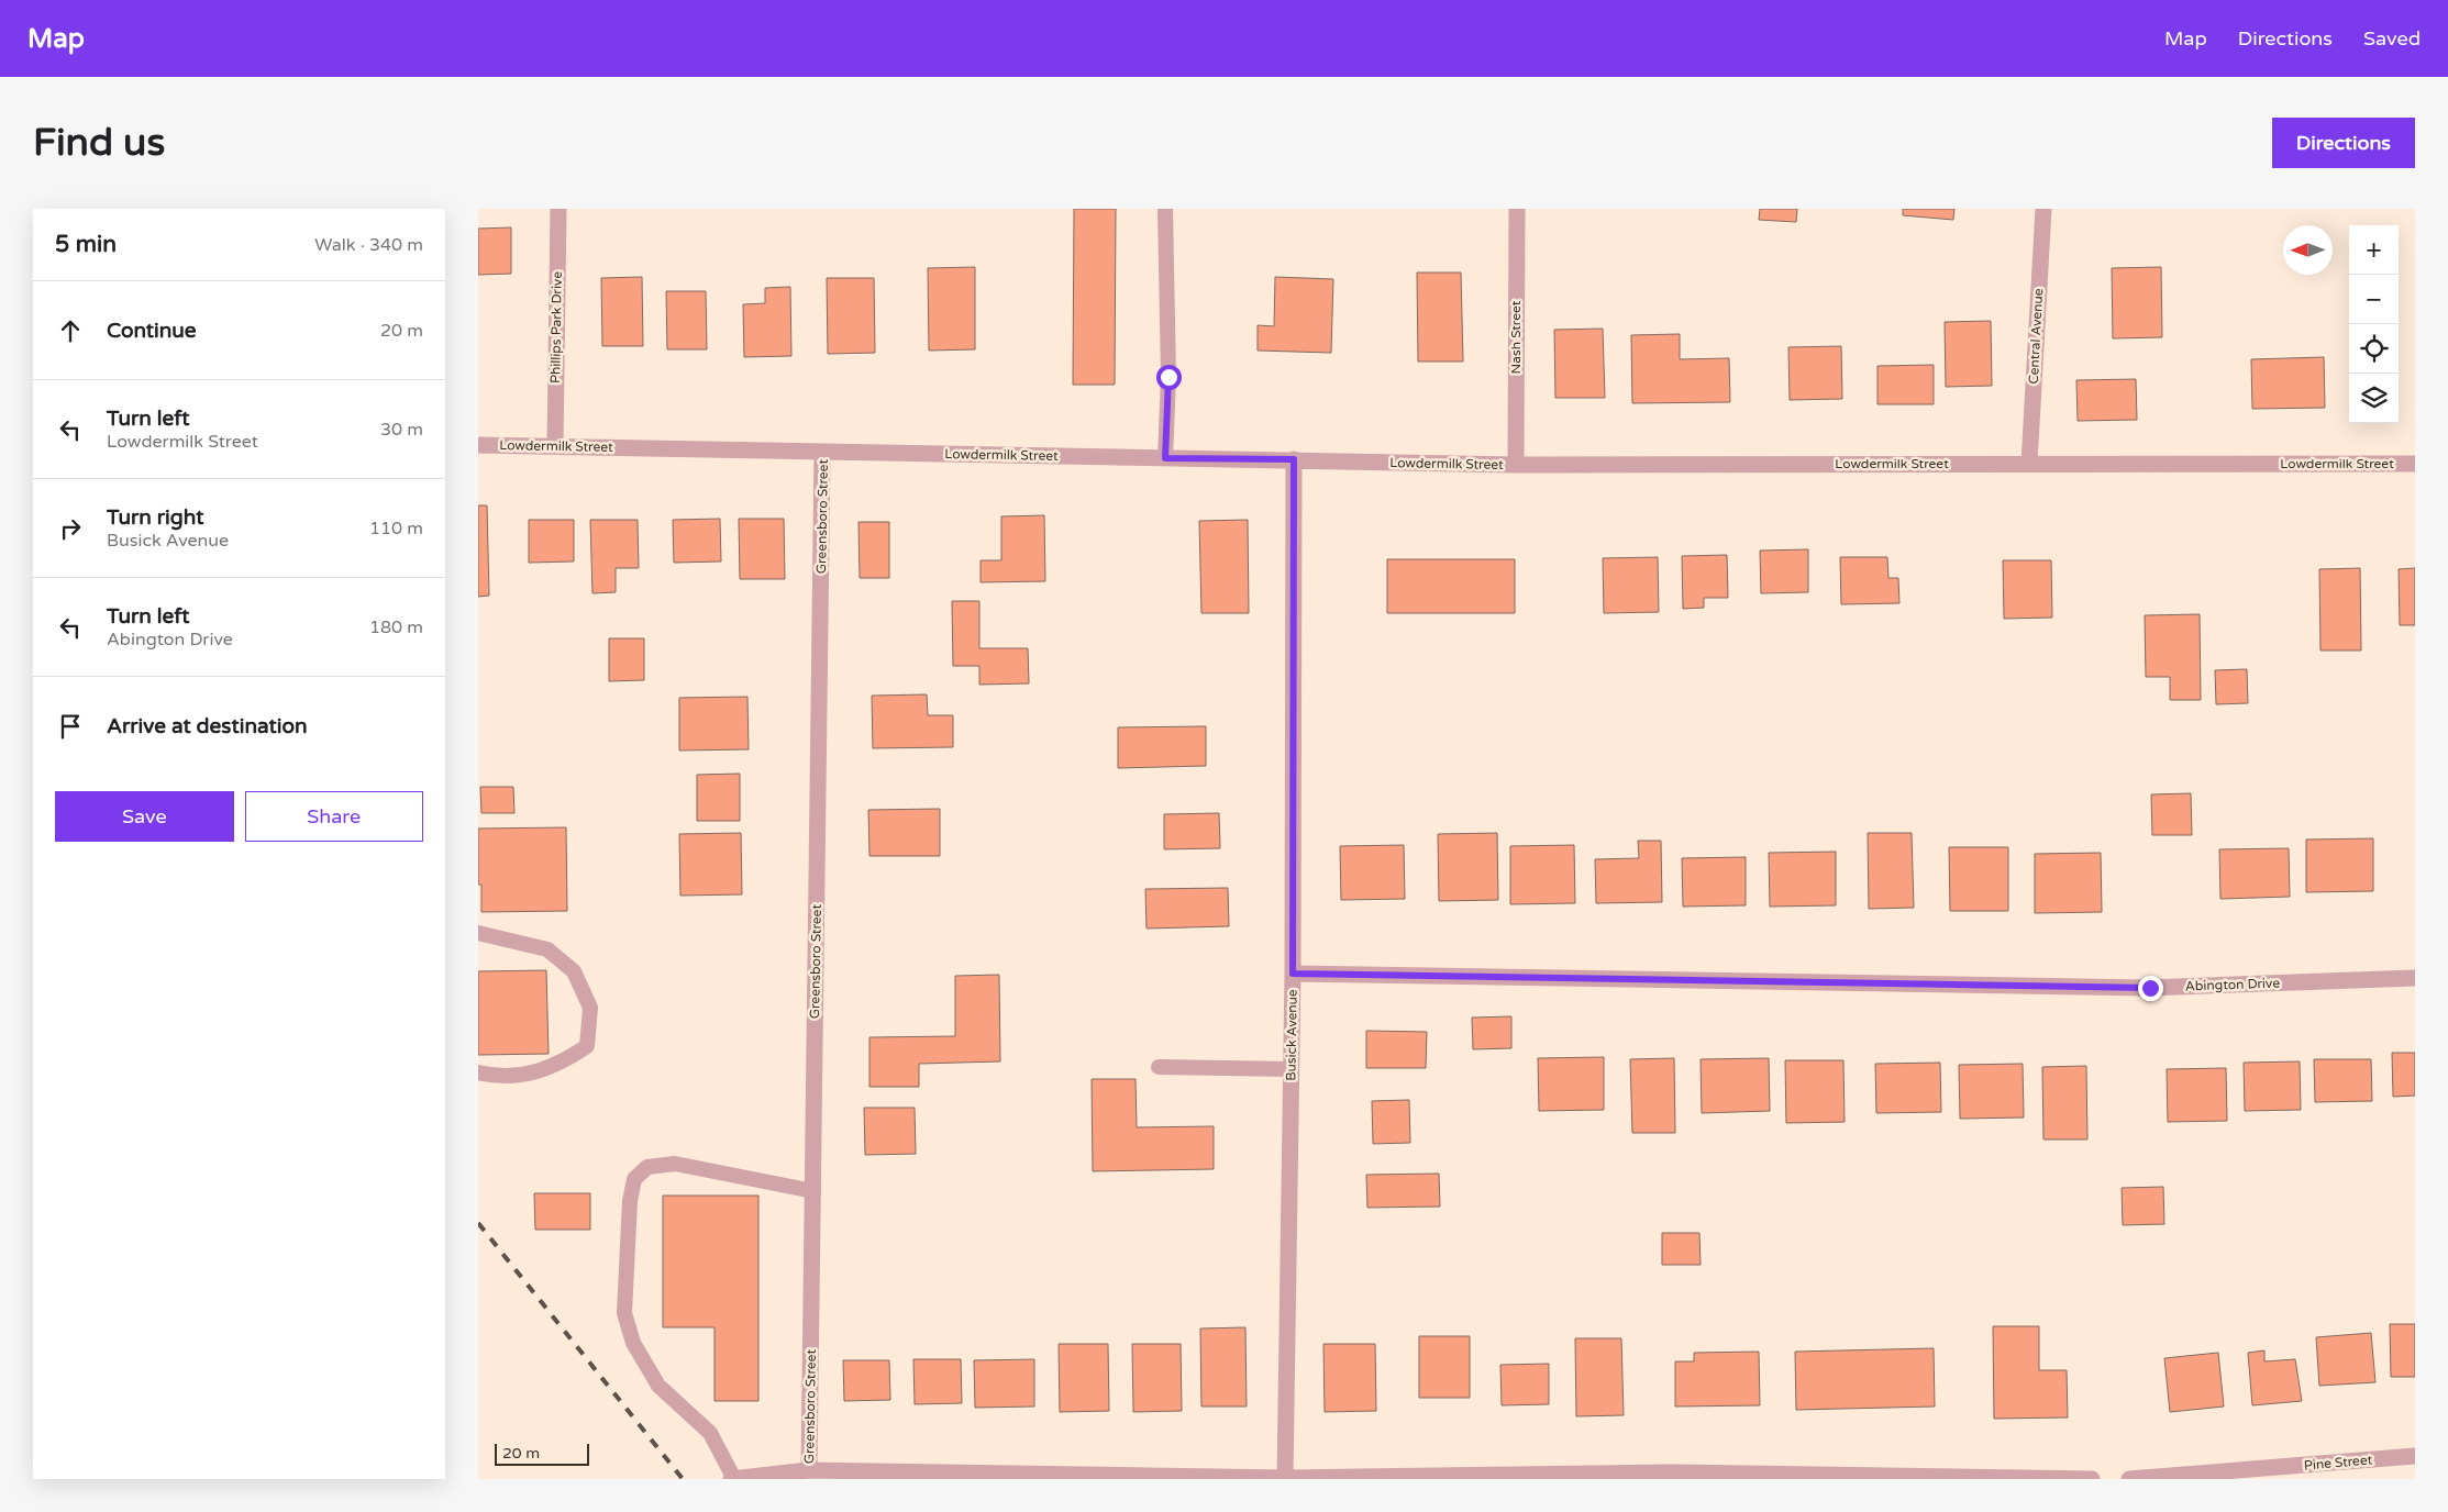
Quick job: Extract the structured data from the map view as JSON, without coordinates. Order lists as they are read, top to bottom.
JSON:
{
  "streets": {
    "street": [
      "Phillips Park Drive",
      "Central Avenue",
      "Nash Street",
      "Lowdermilk Street",
      "Greensboro Street",
      "Abington Drive",
      "Busick Avenue",
      "Pine Street"
    ]
  },
  "crossings": [
    ["Phillips Park Drive", "Lowdermilk Street"],
    ["Central Avenue", "Lowdermilk Street"],
    ["Nash Street", "Lowdermilk Street"],
    ["Lowdermilk Street", "Greensboro Street"],
    ["Lowdermilk Street", "Busick Avenue"],
    ["Abington Drive", "Busick Avenue"]
  ],
  "scale_bar": "20 m",
  "north": "left",
  "page": {
    "header": "Map",
    "nav": ["Map", "Directions", "Saved"],
    "buttons": [
      "Directions",
      ["Save", "Share"]
    ],
    "title": "Find us",
    "heading": ["5 min", "Walk · 340 m"],
    "map_buttons": ["+", "−"],
    "list": [
      ["Continue", "20 m"],
      ["Turn left", "Lowdermilk Street", "30 m"],
      ["Turn right", "Busick Avenue", "110 m"],
      ["Turn left", "Abington Drive", "180 m"],
      "Arrive at destination"
    ],
    "scale": "20 m"
  }
}
